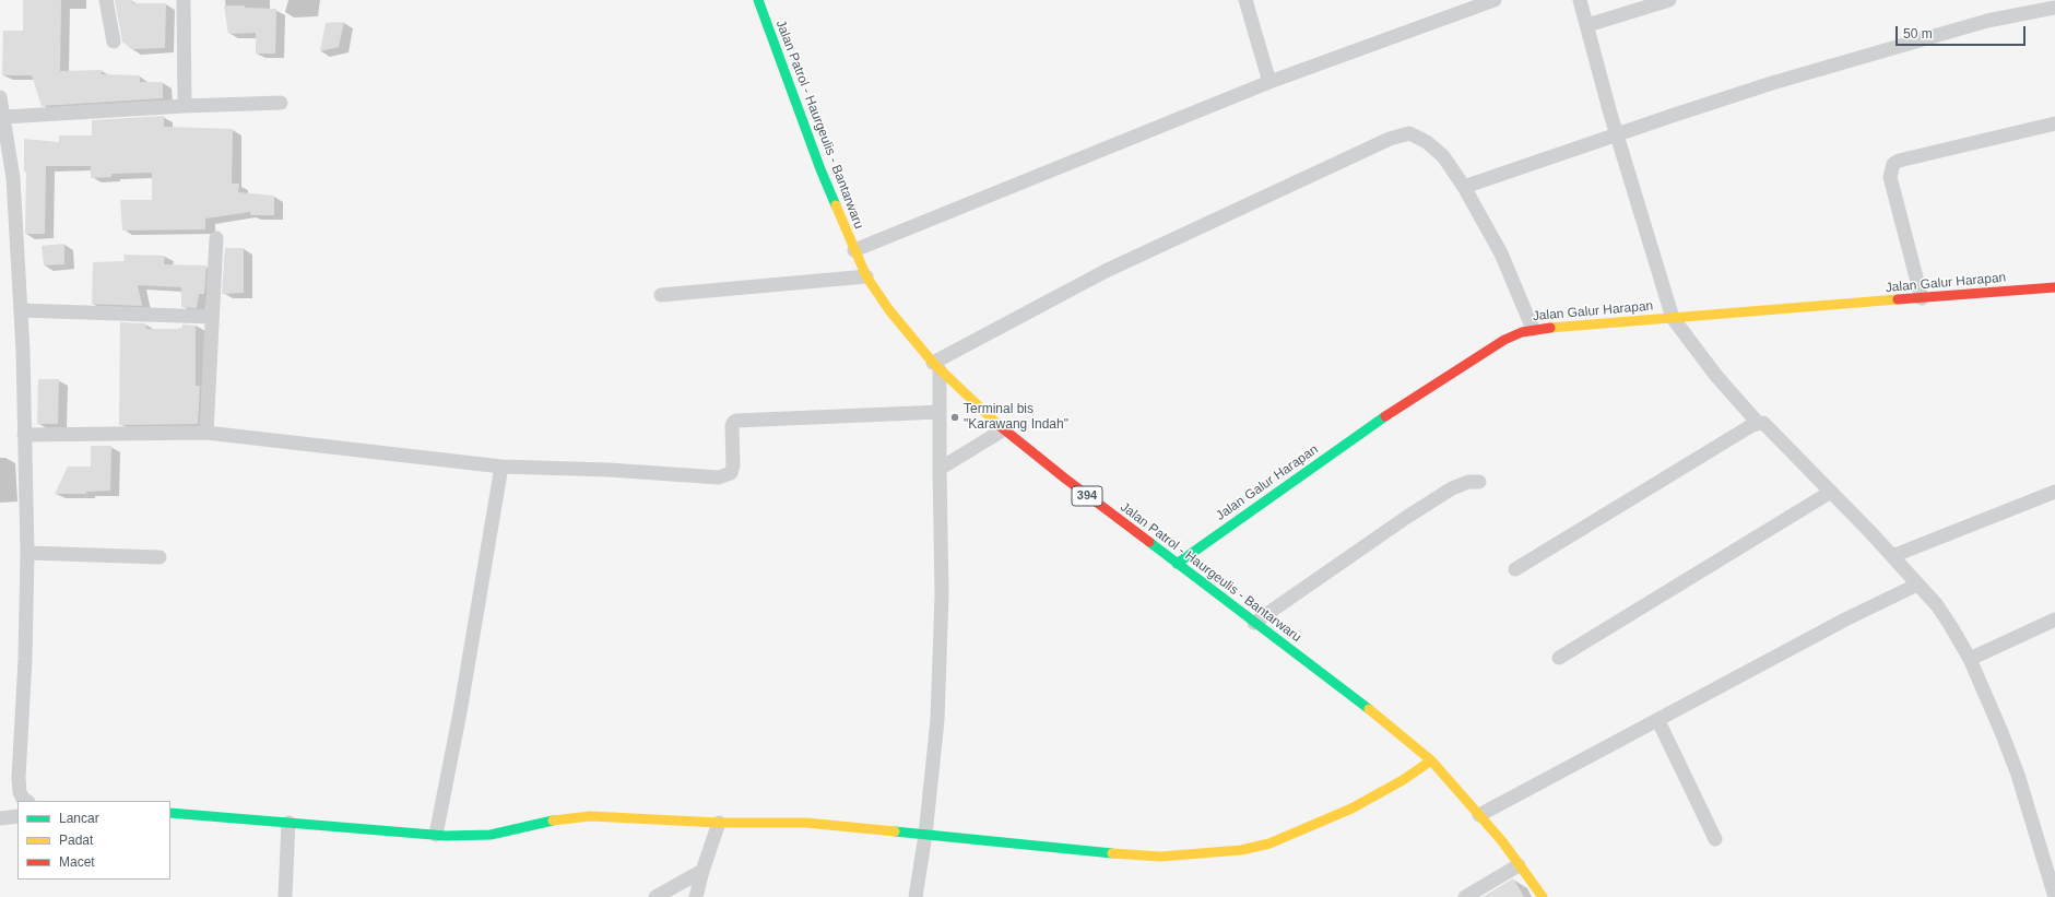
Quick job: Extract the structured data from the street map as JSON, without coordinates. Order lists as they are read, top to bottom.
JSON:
{
  "streets": {
    "street": ["Jalan Patrol - Haurgeulis - Bantarwaru", "Jalan Galur Harapan", "394"]
  },
  "crossings": [
    ["Jalan Patrol - Haurgeulis - Bantarwaru", "Jalan Galur Harapan"]
  ],
  "places": ["Terminal bis \"Karawang Indah\""],
  "legend": ["Lancar", "Padat", "Macet"],
  "scale_bar": "50 m"
}
